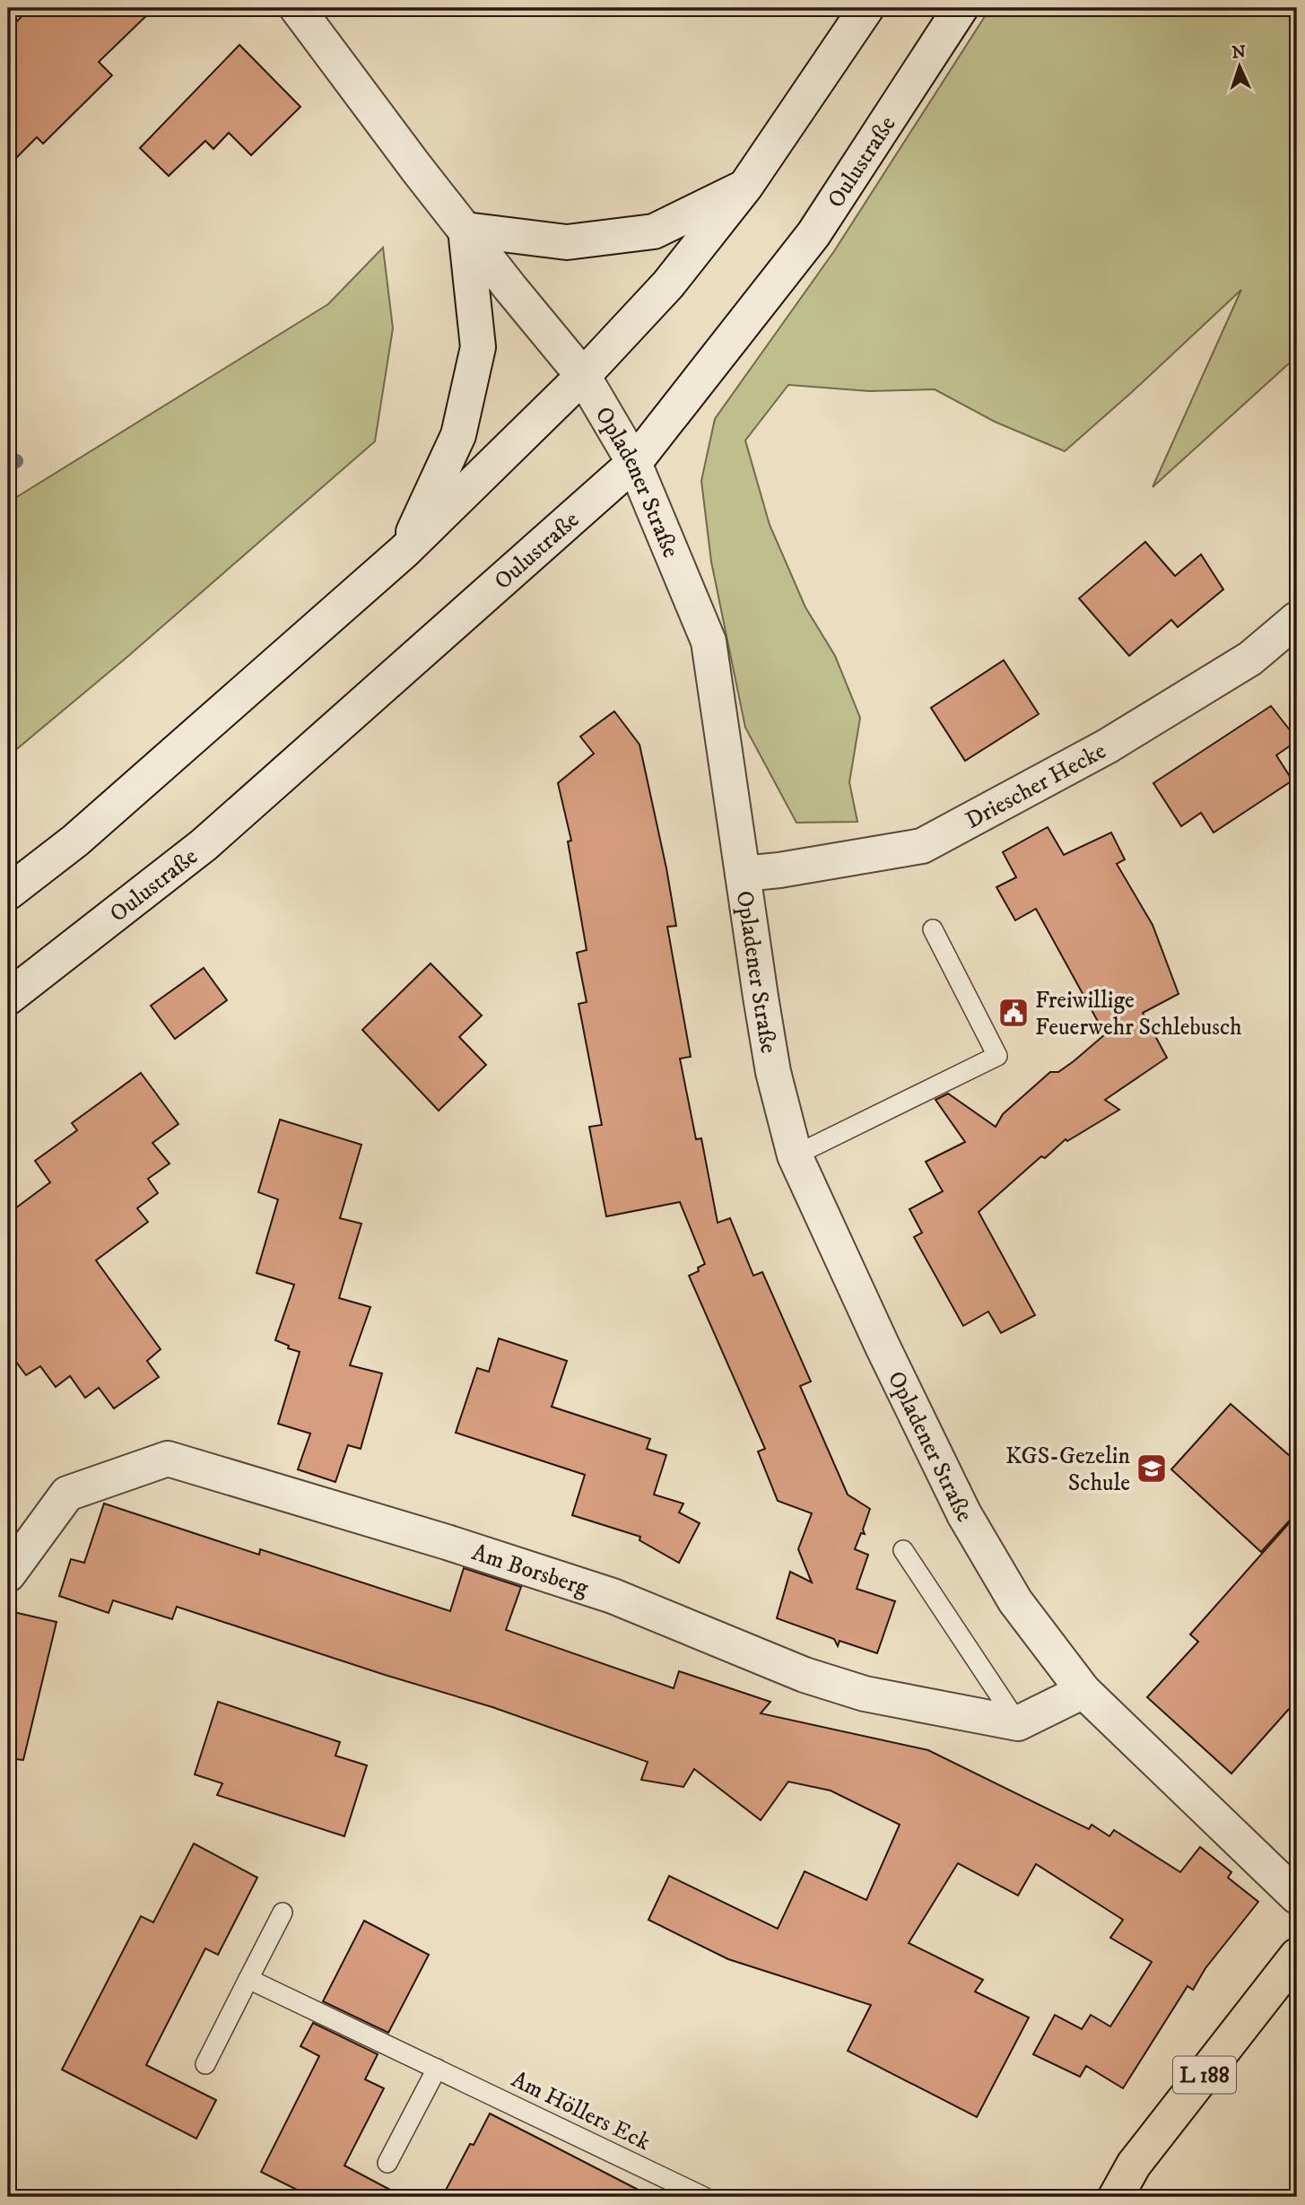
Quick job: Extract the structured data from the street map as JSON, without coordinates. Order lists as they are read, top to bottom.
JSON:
{
  "streets": {
    "main road": ["L 188"],
    "street": [
      "Oulustraße",
      "Opladener Straße",
      "Driescher Hecke",
      "Am Borsberg"
    ],
    "lane": ["Am Höllers Eck"]
  },
  "crossings": [
    ["Oulustraße", "Opladener Straße"],
    ["Opladener Straße", "Driescher Hecke"]
  ],
  "places": {
    "public building": ["Freiwillige Feuerwehr Schlebusch"],
    "school or university": ["KGS-Gezelin Schule"]
  },
  "north": "top"
}
